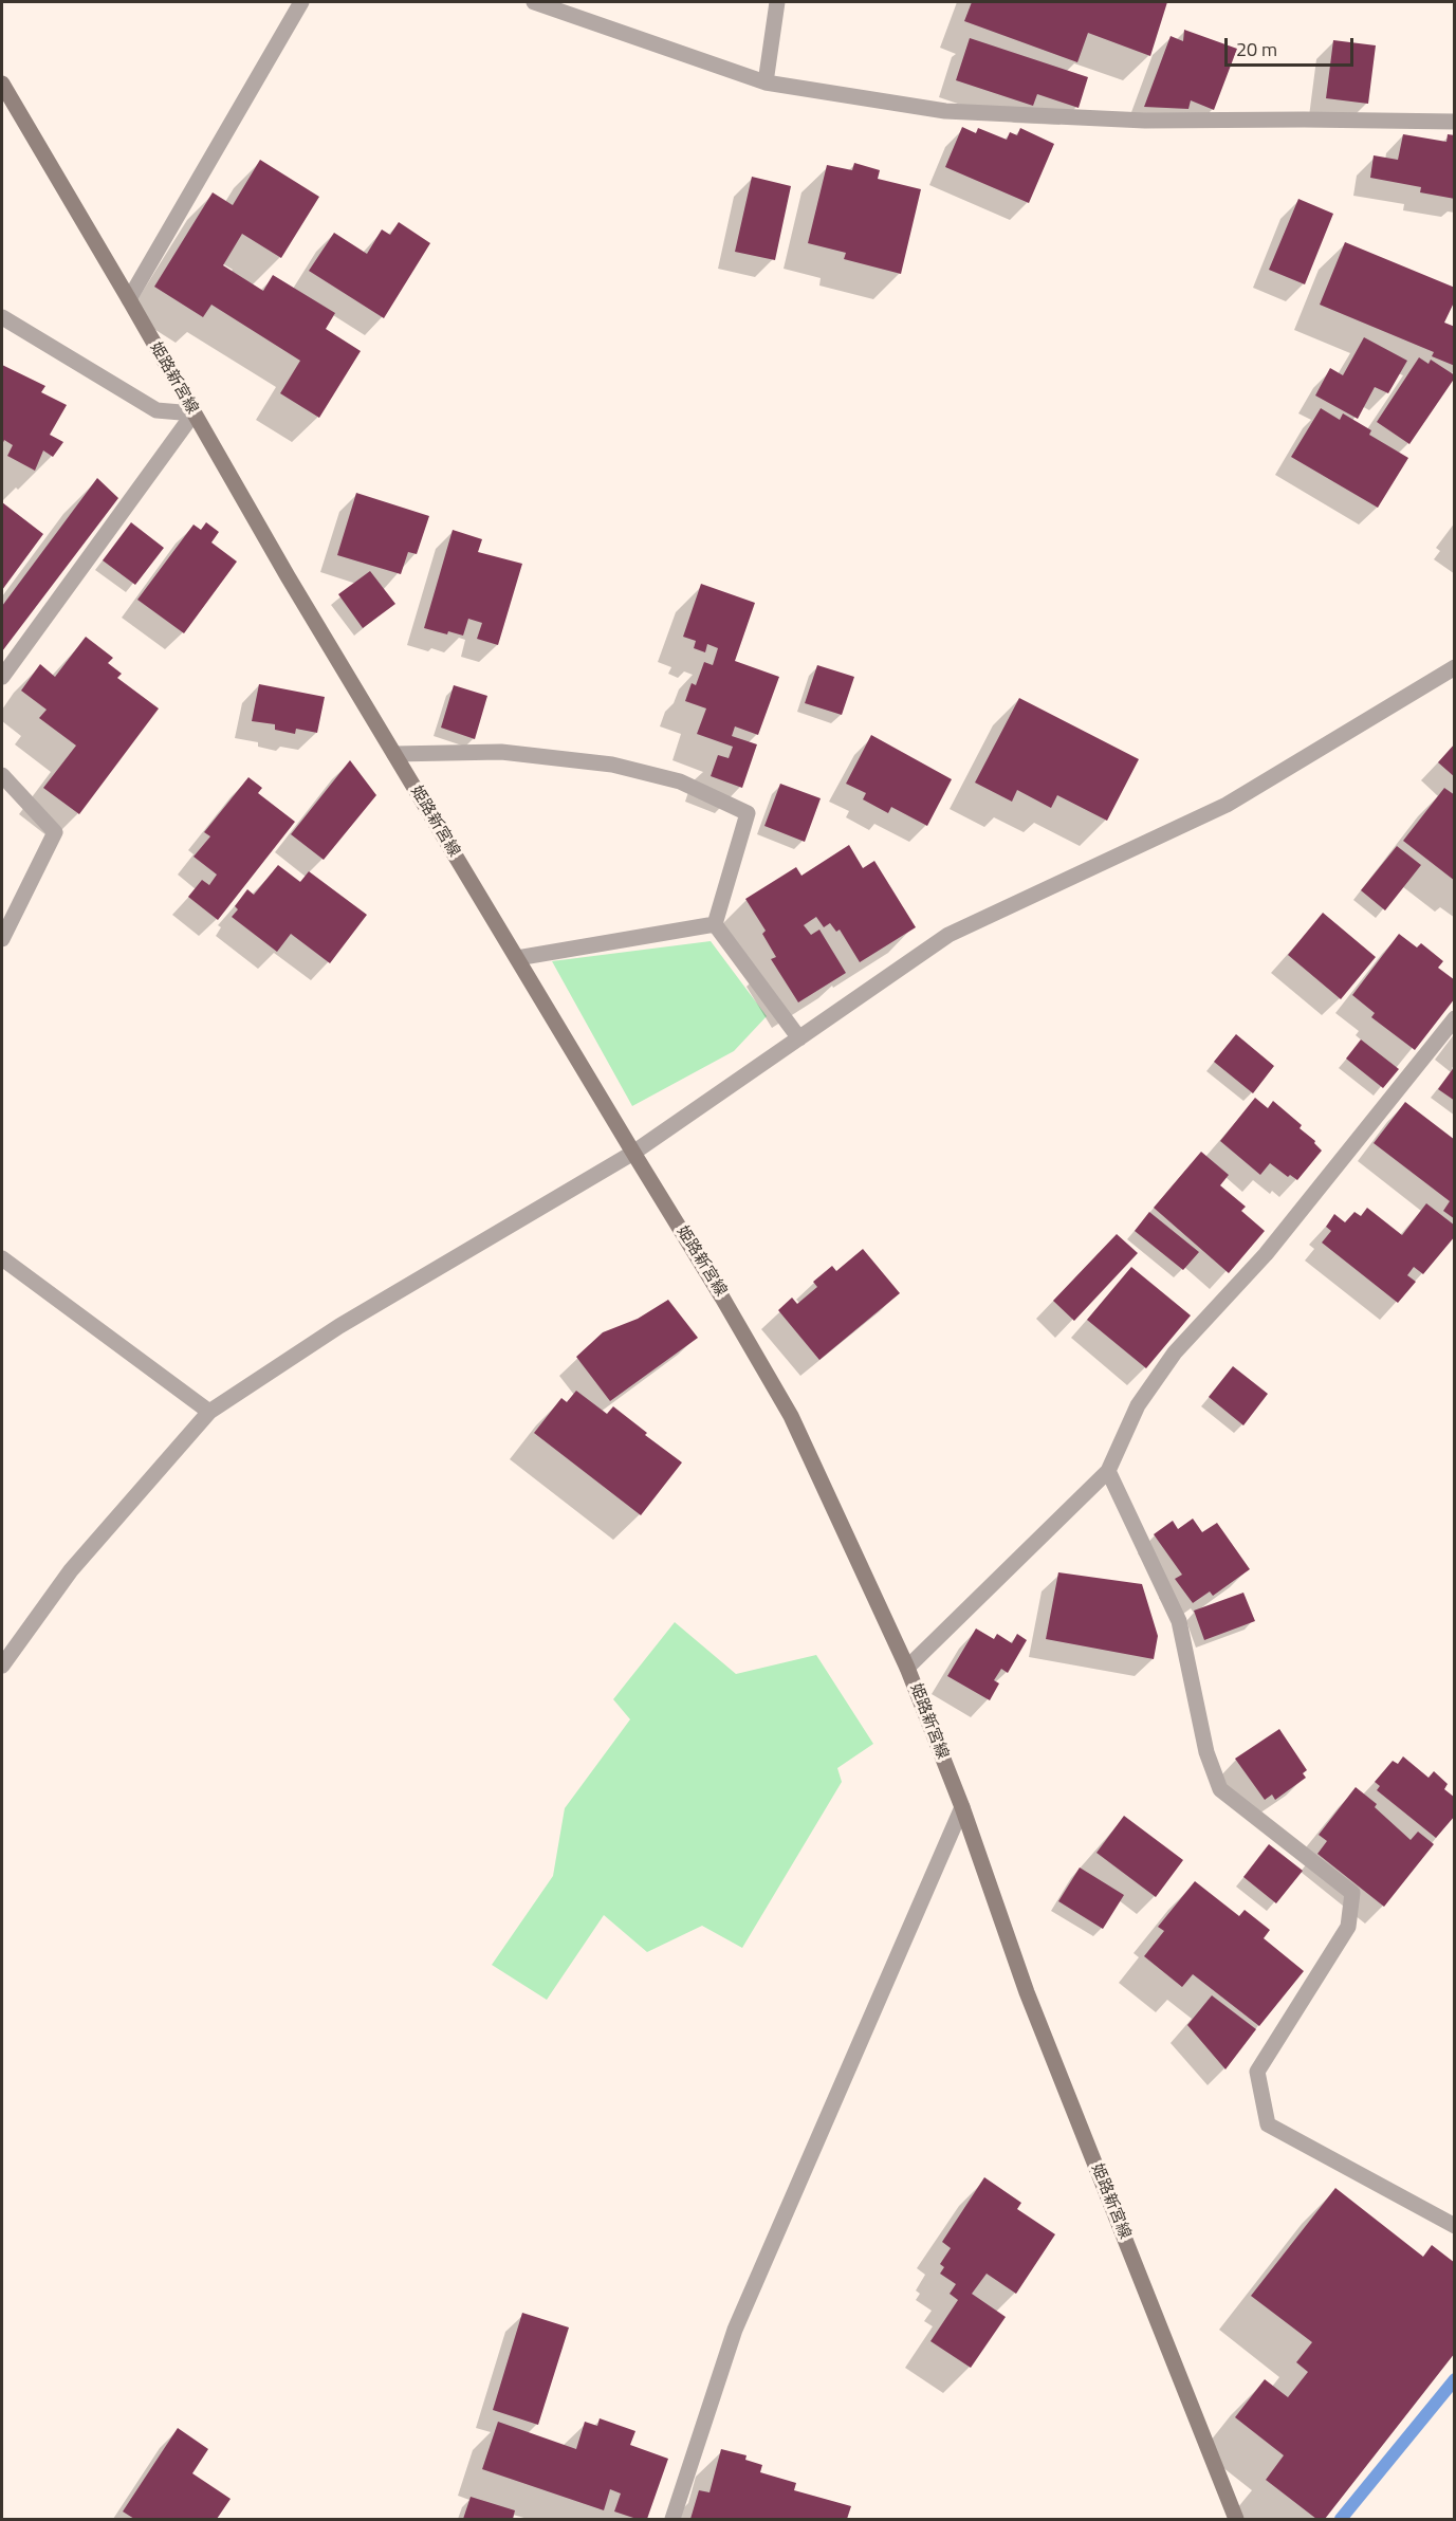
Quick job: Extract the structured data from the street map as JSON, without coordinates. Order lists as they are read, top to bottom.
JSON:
{
  "streets": {
    "main road": ["姫路新宮線"]
  },
  "scale_bar": "20 m"
}
